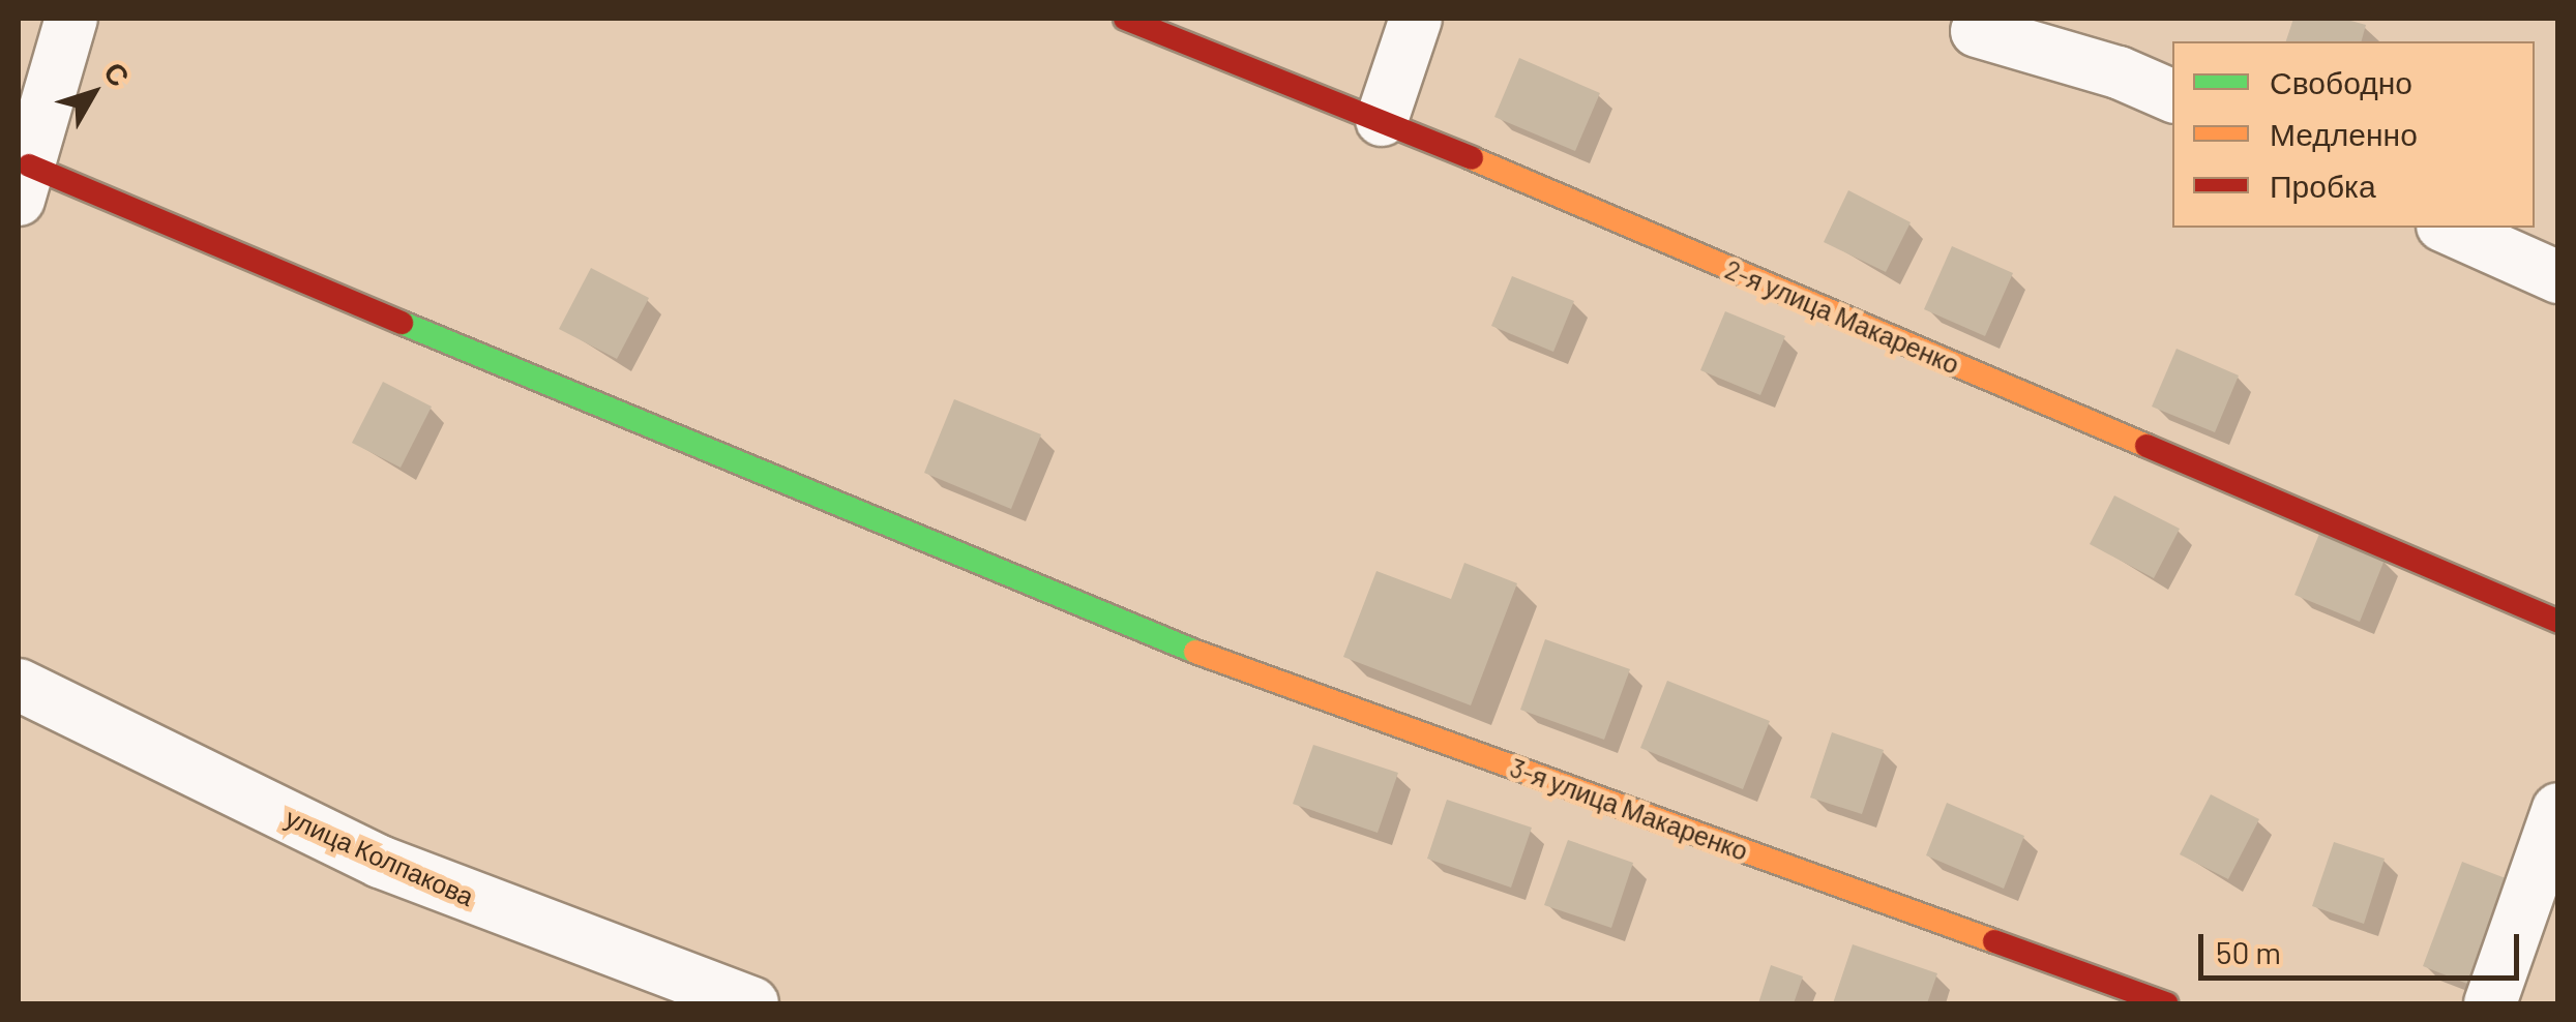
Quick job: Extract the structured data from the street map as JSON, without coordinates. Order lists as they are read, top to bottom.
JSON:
{
  "streets": {
    "street": ["2-я улица Макаренко", "3-я улица Макаренко", "улица Колпакова"]
  },
  "legend": ["Свободно", "Медленно", "Пробка"],
  "scale_bar": "50 m",
  "north": "top right"
}
